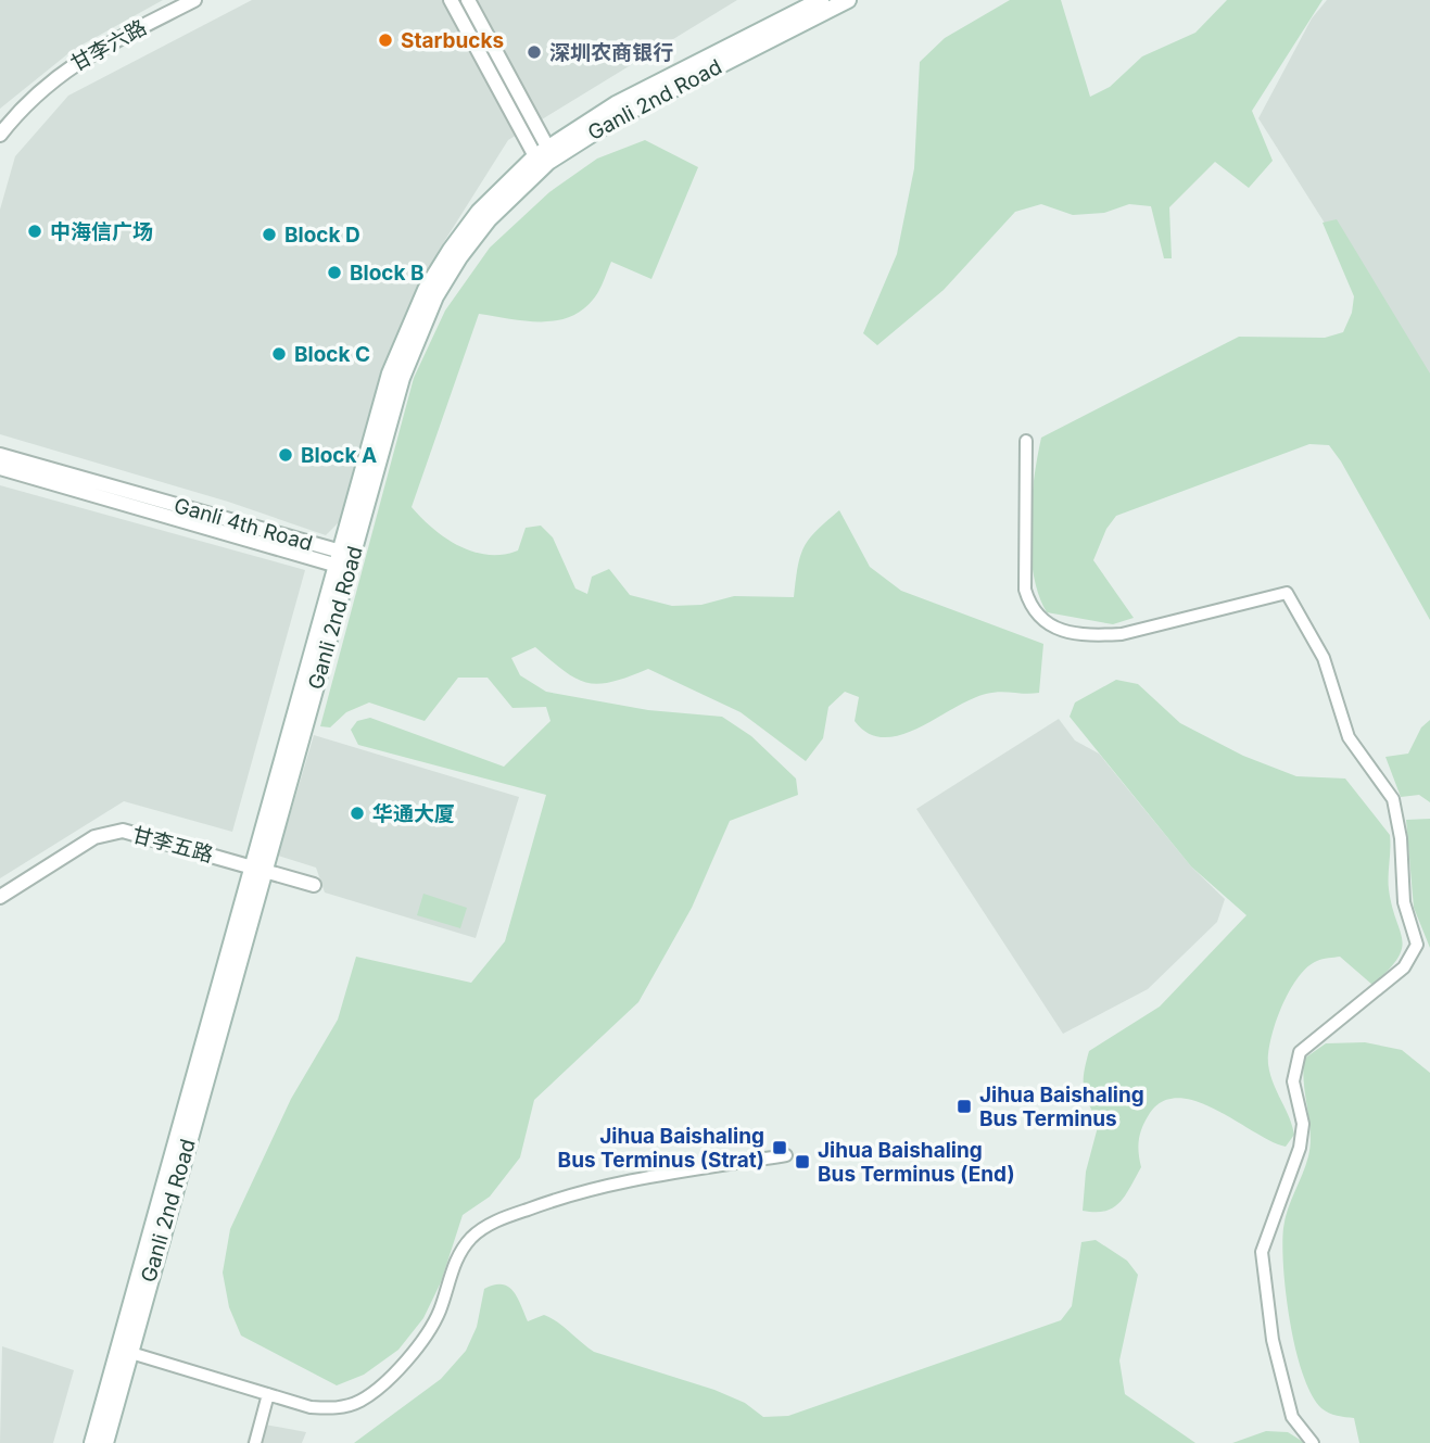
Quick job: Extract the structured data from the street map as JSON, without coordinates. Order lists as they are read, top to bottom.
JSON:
{
  "streets": {
    "main road": ["Ganli 2nd Road"],
    "street": ["甘李六路", "Ganli 4th Road", "甘李五路"]
  },
  "crossings": [
    ["Ganli 2nd Road", "Ganli 4th Road"],
    ["Ganli 2nd Road", "甘李五路"]
  ],
  "places": {
    "other": [
      "Starbucks",
      "深圳农商银行",
      "中海信广场",
      "Block D",
      "Block B",
      "Block C",
      "Block A",
      "华通大厦"
    ],
    "transit": ["Jihua Baishaling Bus Terminus", "Jihua Baishaling Bus Terminus (Strat)", "Jihua Baishaling Bus Terminus (End)"]
  }
}
